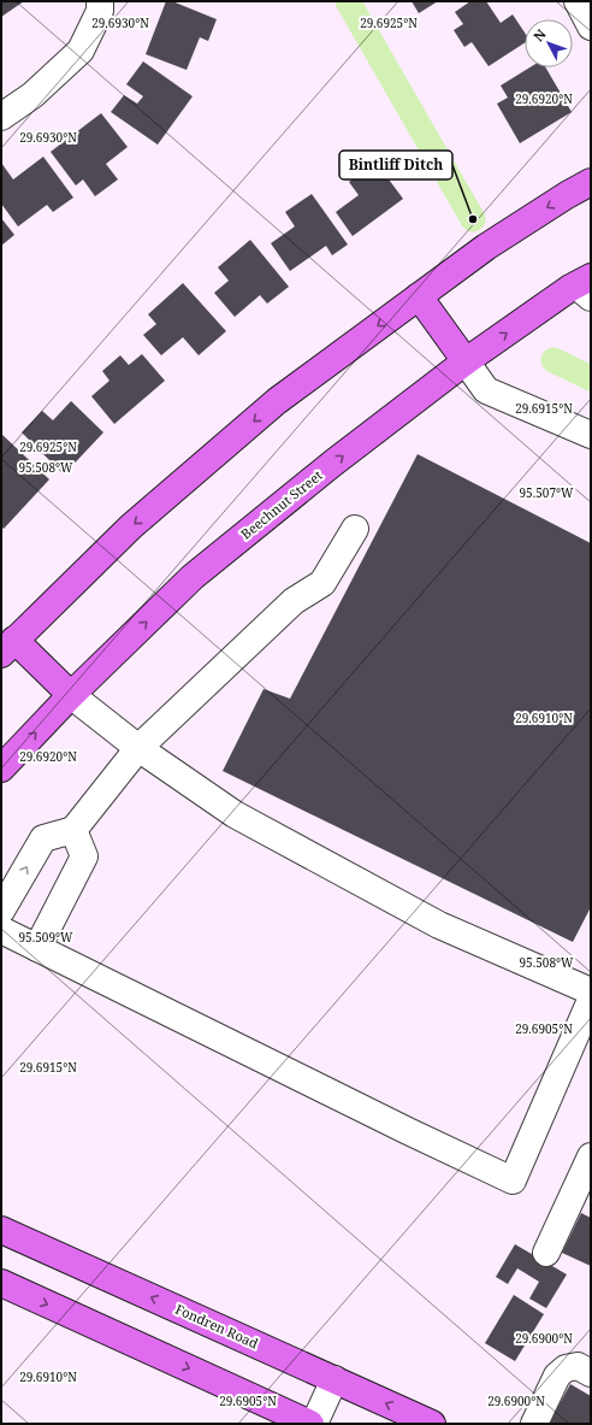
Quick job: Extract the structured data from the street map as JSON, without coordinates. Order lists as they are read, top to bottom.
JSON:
{
  "streets": {
    "main road": ["Beechnut Street", "Fondren Road"]
  },
  "places": ["Bintliff Ditch"],
  "north": "top left",
  "coordinates": [
    "29.6930°N",
    "29.6925°N",
    "29.6920°N",
    "29.6915°N",
    "95.508°W",
    "95.507°W",
    "29.6910°N",
    "95.509°W",
    "29.6905°N",
    "29.6900°N"
  ]
}
